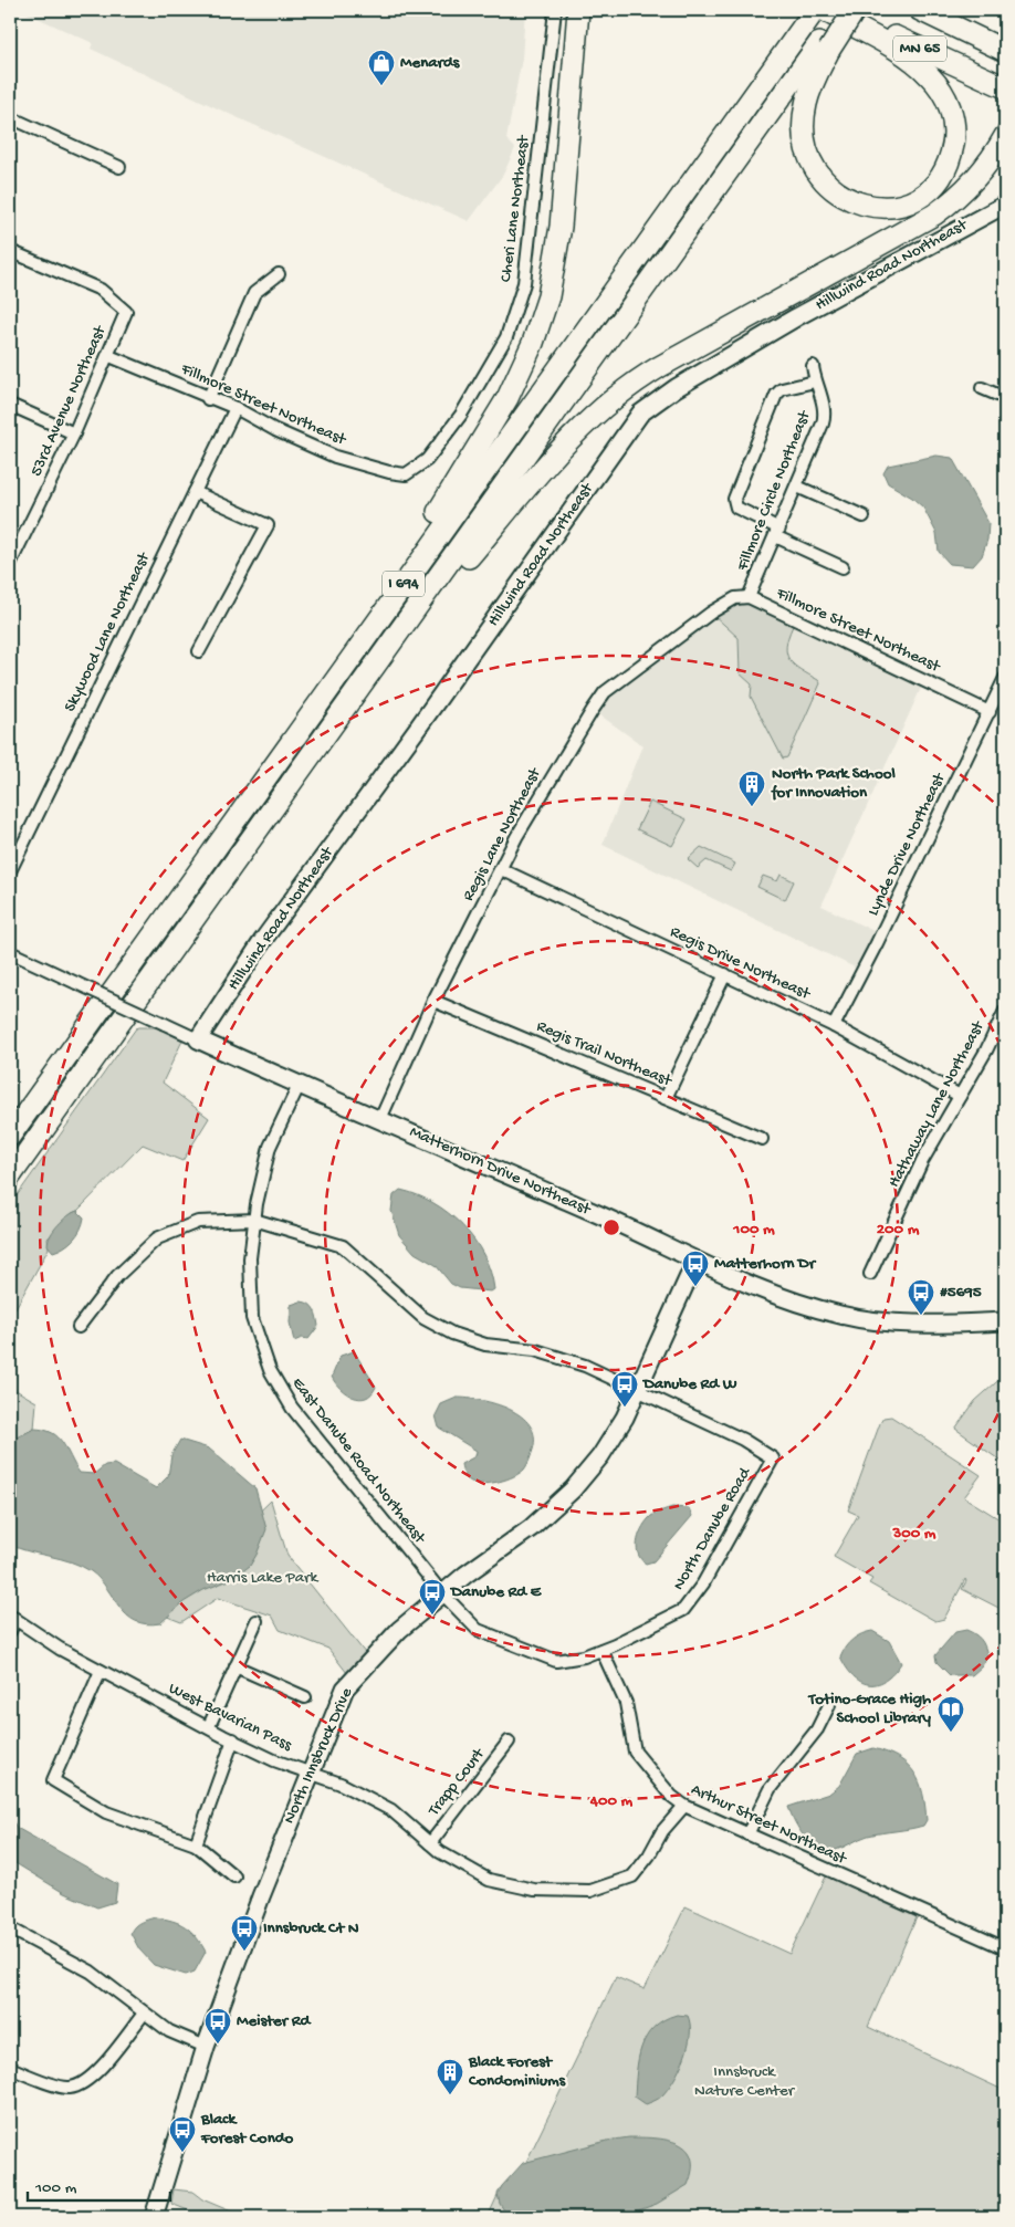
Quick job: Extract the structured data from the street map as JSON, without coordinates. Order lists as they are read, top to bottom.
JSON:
{
  "streets": {
    "highway": ["MN 65", "I 694"],
    "street": [
      "Cheri Lane Northeast",
      "Hillwind Road Northeast",
      "53rd Avenue Northeast",
      "Fillmore Street Northeast",
      "Fillmore Circle Northeast",
      "Skywood Lane Northeast",
      "Regis Lane Northeast",
      "Lynde Drive Northeast",
      "Regis Drive Northeast",
      "Regis Trail Northeast",
      "Hathaway Lane Northeast",
      "Matterhorn Drive Northeast",
      "East Danube Road Northeast",
      "North Danube Road",
      "West Bavarian Pass",
      "North Innsbruck Drive",
      "Trapp Court",
      "Arthur Street Northeast"
    ]
  },
  "crossings": [
    ["Cheri Lane Northeast", "Fillmore Street Northeast"],
    ["Hillwind Road Northeast", "Matterhorn Drive Northeast"],
    ["53rd Avenue Northeast", "Fillmore Street Northeast"],
    ["Fillmore Street Northeast", "Fillmore Circle Northeast"],
    ["Fillmore Street Northeast", "Skywood Lane Northeast"],
    ["Fillmore Street Northeast", "Regis Lane Northeast"],
    ["Fillmore Street Northeast", "Lynde Drive Northeast"],
    ["Fillmore Circle Northeast", "Regis Lane Northeast"],
    ["Regis Lane Northeast", "Regis Drive Northeast"],
    ["Regis Lane Northeast", "Regis Trail Northeast"],
    ["Regis Lane Northeast", "Matterhorn Drive Northeast"],
    ["Lynde Drive Northeast", "Regis Drive Northeast"],
    ["Regis Drive Northeast", "Hathaway Lane Northeast"],
    ["Matterhorn Drive Northeast", "East Danube Road Northeast"],
    ["Matterhorn Drive Northeast", "North Innsbruck Drive"],
    ["East Danube Road Northeast", "North Danube Road"],
    ["East Danube Road Northeast", "North Innsbruck Drive"],
    ["North Danube Road", "North Innsbruck Drive"],
    ["North Danube Road", "Arthur Street Northeast"],
    ["West Bavarian Pass", "North Innsbruck Drive"],
    ["West Bavarian Pass", "Trapp Court"],
    ["West Bavarian Pass", "Arthur Street Northeast"]
  ],
  "parks": ["Harris Lake Park", "Innsbruck Nature Center"],
  "places": {
    "shop": ["Menards"],
    "building": ["North Park School for Innovation", "Black Forest Condominiums"],
    "bus stop": [
      "Matterhorn Dr",
      "#5695",
      "Danube Rd W",
      "Danube Rd E",
      "Innsbruck Ct N",
      "Meister Rd",
      "Black Forest Condo"
    ],
    "library": ["Totino-Grace High School Library"]
  },
  "scale_bar": "100 m",
  "rings": [
    "100 m",
    "200 m",
    "300 m",
    "400 m"
  ]
}
